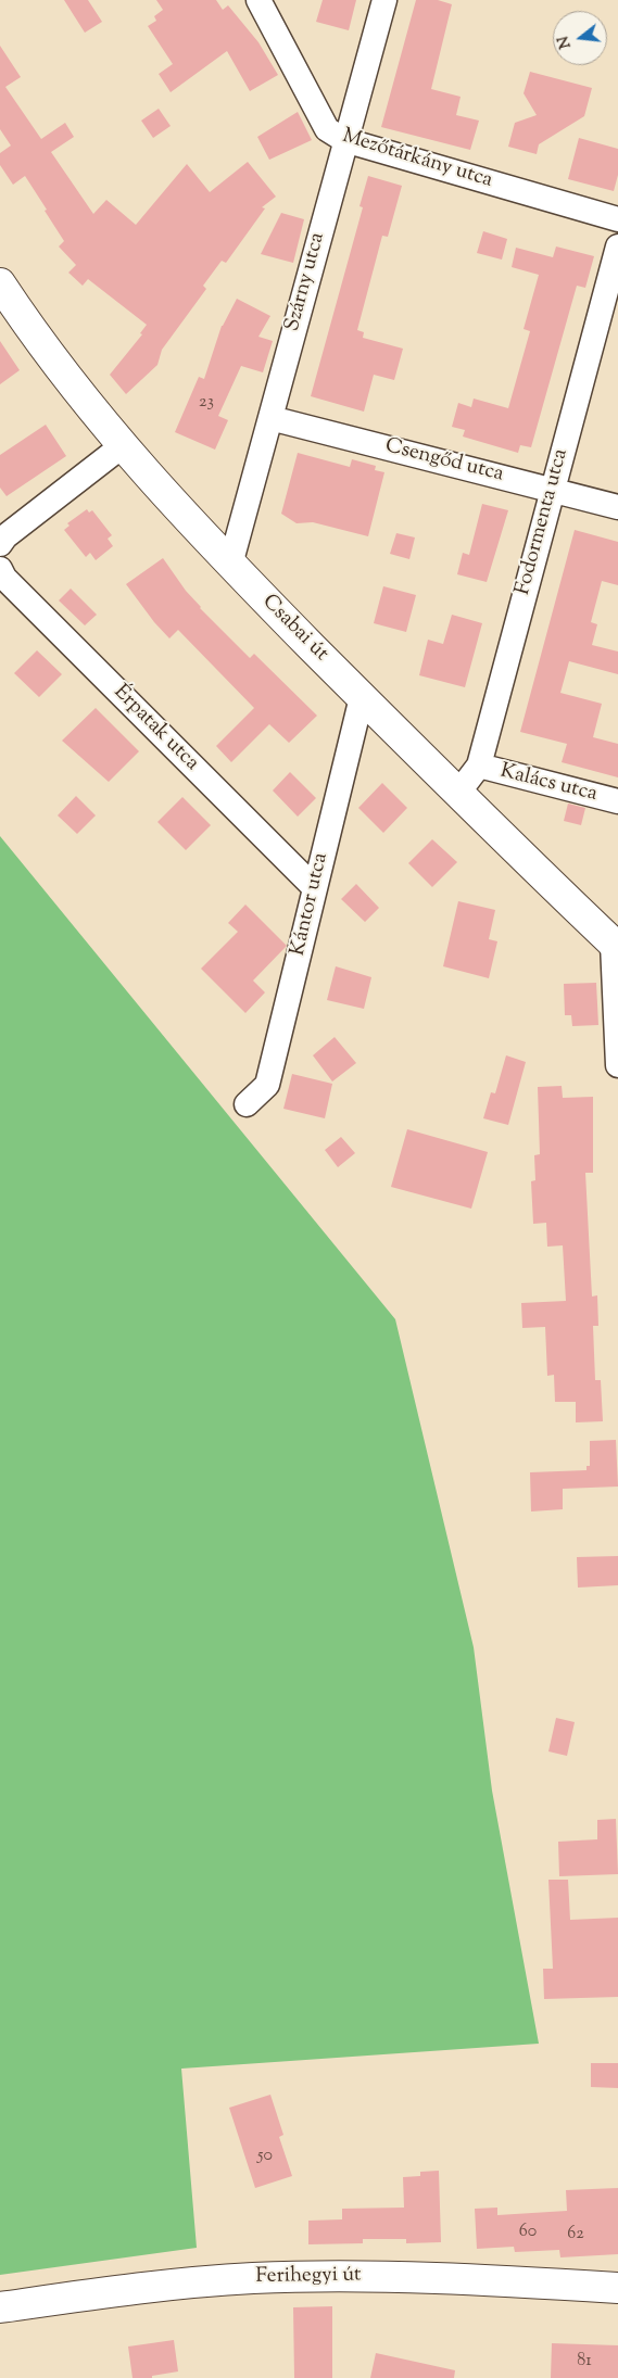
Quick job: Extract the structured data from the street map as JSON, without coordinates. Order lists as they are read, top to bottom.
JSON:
{
  "streets": {
    "main road": ["Csabai út", "Ferihegyi út"],
    "street": [
      "Mezőtárkány utca",
      "Szárny utca",
      "Csengőd utca",
      "Fodormenta utca",
      "Érpatak utca",
      "Kalács utca",
      "Kántor utca"
    ]
  },
  "crossings": [
    ["Mezőtárkány utca", "Szárny utca"],
    ["Szárny utca", "Csengőd utca"],
    ["Szárny utca", "Csabai út"],
    ["Csengőd utca", "Fodormenta utca"],
    ["Fodormenta utca", "Csabai út"],
    ["Fodormenta utca", "Kalács utca"],
    ["Csabai út", "Kántor utca"],
    ["Érpatak utca", "Kántor utca"]
  ],
  "house_numbers": [
    "23",
    "50",
    "60",
    "62",
    "81"
  ],
  "north": "left"
}
